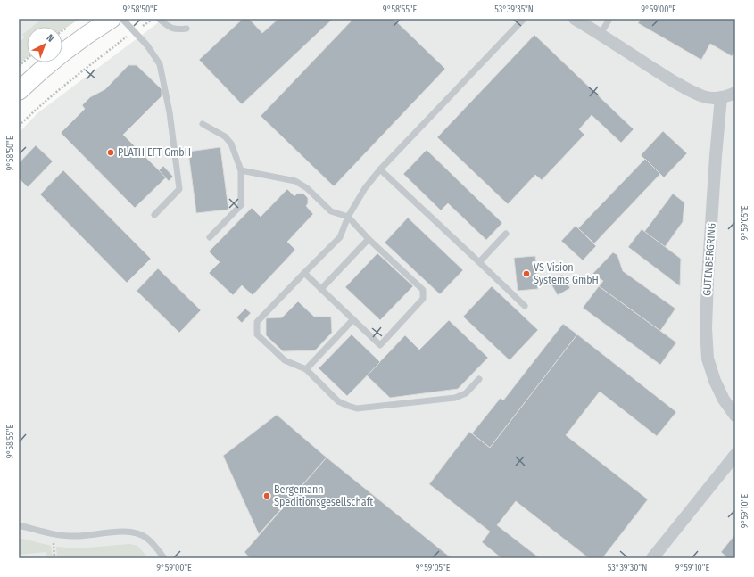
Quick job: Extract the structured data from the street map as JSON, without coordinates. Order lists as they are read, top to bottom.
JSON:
{
  "streets": {
    "street": ["GUTENBERGRING"]
  },
  "places": ["PLATH EFT GmbH", "VS Vision Systems GmbH", "Bergemann Speditionsgesellschaft"],
  "north": "top right",
  "coordinates": [
    "9°58'50\"E",
    "9°58'55\"E",
    "53°39'35\"N",
    "9°59'00\"E",
    "9°59'05\"E",
    "9°59'10\"E",
    "53°39'30\"N"
  ]
}
